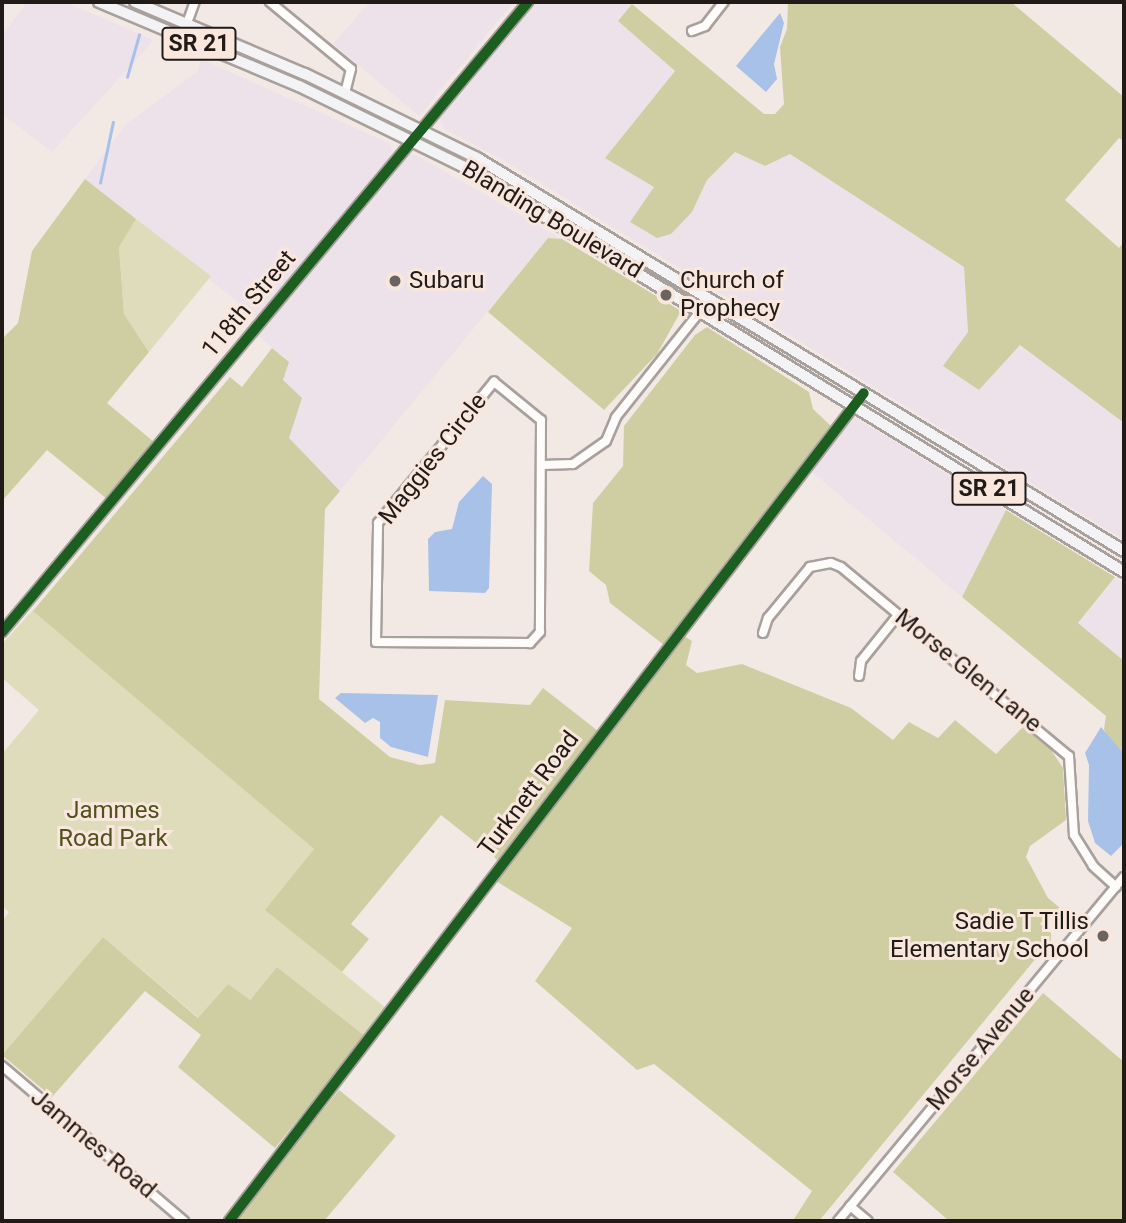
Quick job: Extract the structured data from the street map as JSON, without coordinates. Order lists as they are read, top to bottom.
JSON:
{
  "streets": {
    "main road": ["SR 21", "Blanding Boulevard"],
    "street": [
      "118th Street",
      "Maggies Circle",
      "Morse Glen Lane",
      "Turknett Road",
      "Morse Avenue",
      "Jammes Road"
    ]
  },
  "crossings": [
    ["Blanding Boulevard", "118th Street"],
    ["Blanding Boulevard", "Turknett Road"],
    ["Morse Glen Lane", "Morse Avenue"]
  ],
  "parks": ["Jammes Road Park"],
  "places": ["Subaru", "Church of Prophecy", "Sadie T Tillis Elementary School"]
}
